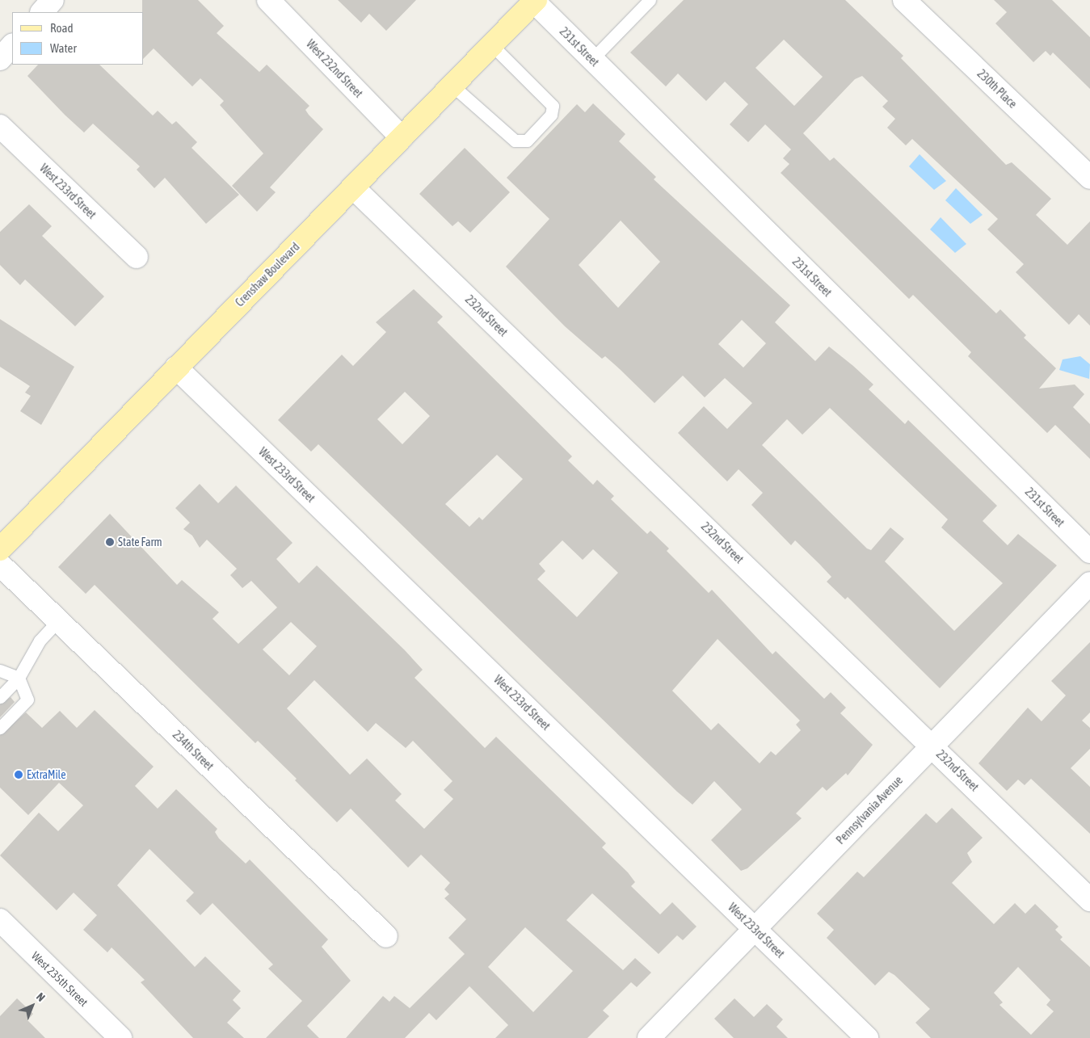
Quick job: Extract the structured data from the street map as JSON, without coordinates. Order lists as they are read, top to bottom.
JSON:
{
  "streets": {
    "main road": ["Crenshaw Boulevard"],
    "street": [
      "231st Street",
      "West 232nd Street",
      "230th Place",
      "West 233rd Street",
      "232nd Street",
      "234th Street",
      "Pennsylvania Avenue",
      "West 235th Street"
    ]
  },
  "crossings": [
    ["231st Street", "Crenshaw Boulevard"],
    ["West 232nd Street", "Crenshaw Boulevard"],
    ["West 233rd Street", "Crenshaw Boulevard"],
    ["West 233rd Street", "Pennsylvania Avenue"],
    ["Crenshaw Boulevard", "232nd Street"],
    ["232nd Street", "Pennsylvania Avenue"]
  ],
  "places": ["State Farm", "ExtraMile"],
  "legend": ["Road", "Water"],
  "north": "top right"
}
